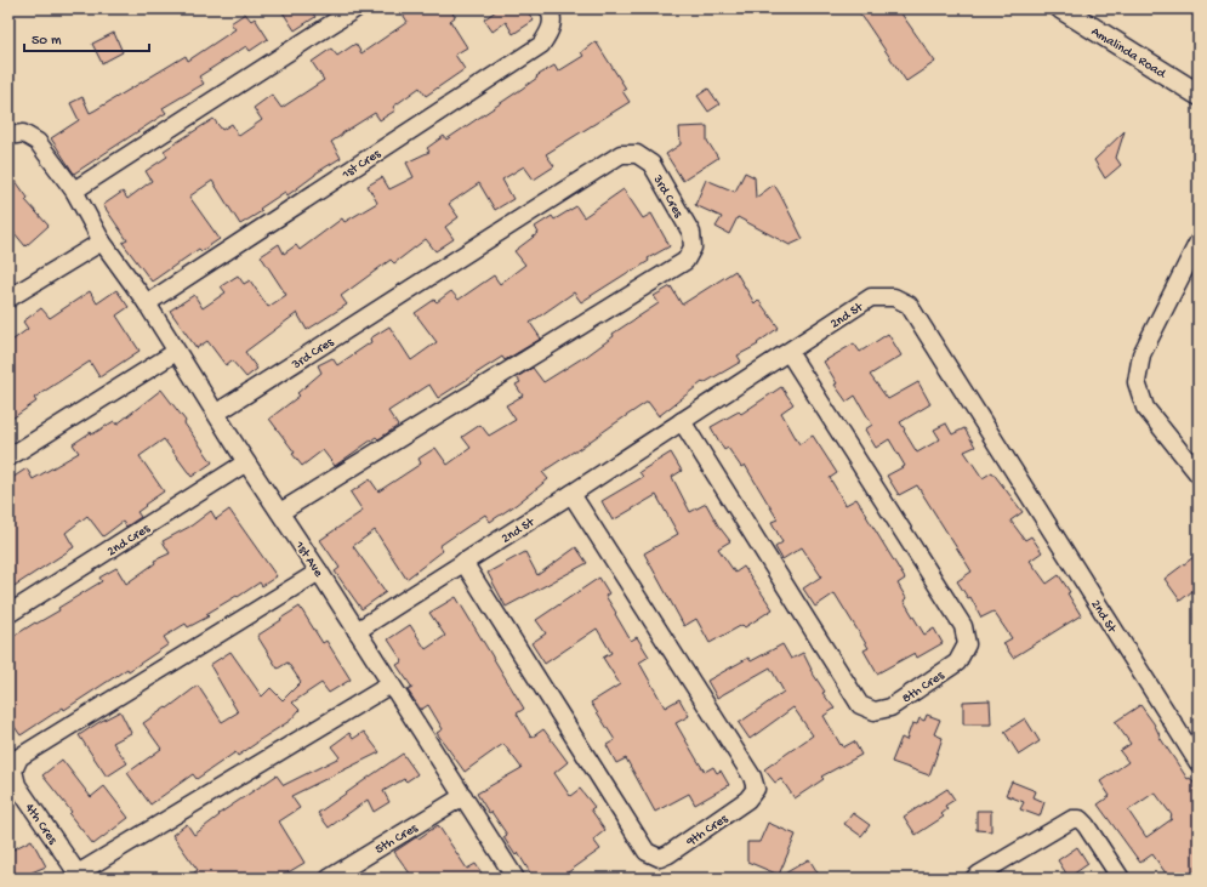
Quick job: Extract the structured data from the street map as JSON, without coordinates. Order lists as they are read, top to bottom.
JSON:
{
  "streets": {
    "street": [
      "Amalinda Road",
      "1st Cres",
      "3rd Cres",
      "2nd St",
      "2nd Cres",
      "1st Ave",
      "8th Cres",
      "4th Cres",
      "9th Cres",
      "5th Cres"
    ]
  },
  "crossings": [
    ["1st Cres", "1st Ave"],
    ["3rd Cres", "1st Ave"],
    ["2nd St", "1st Ave"],
    ["2nd St", "8th Cres"],
    ["2nd St", "9th Cres"],
    ["2nd Cres", "1st Ave"],
    ["1st Ave", "4th Cres"],
    ["1st Ave", "5th Cres"]
  ],
  "scale_bar": "50 m"
}
